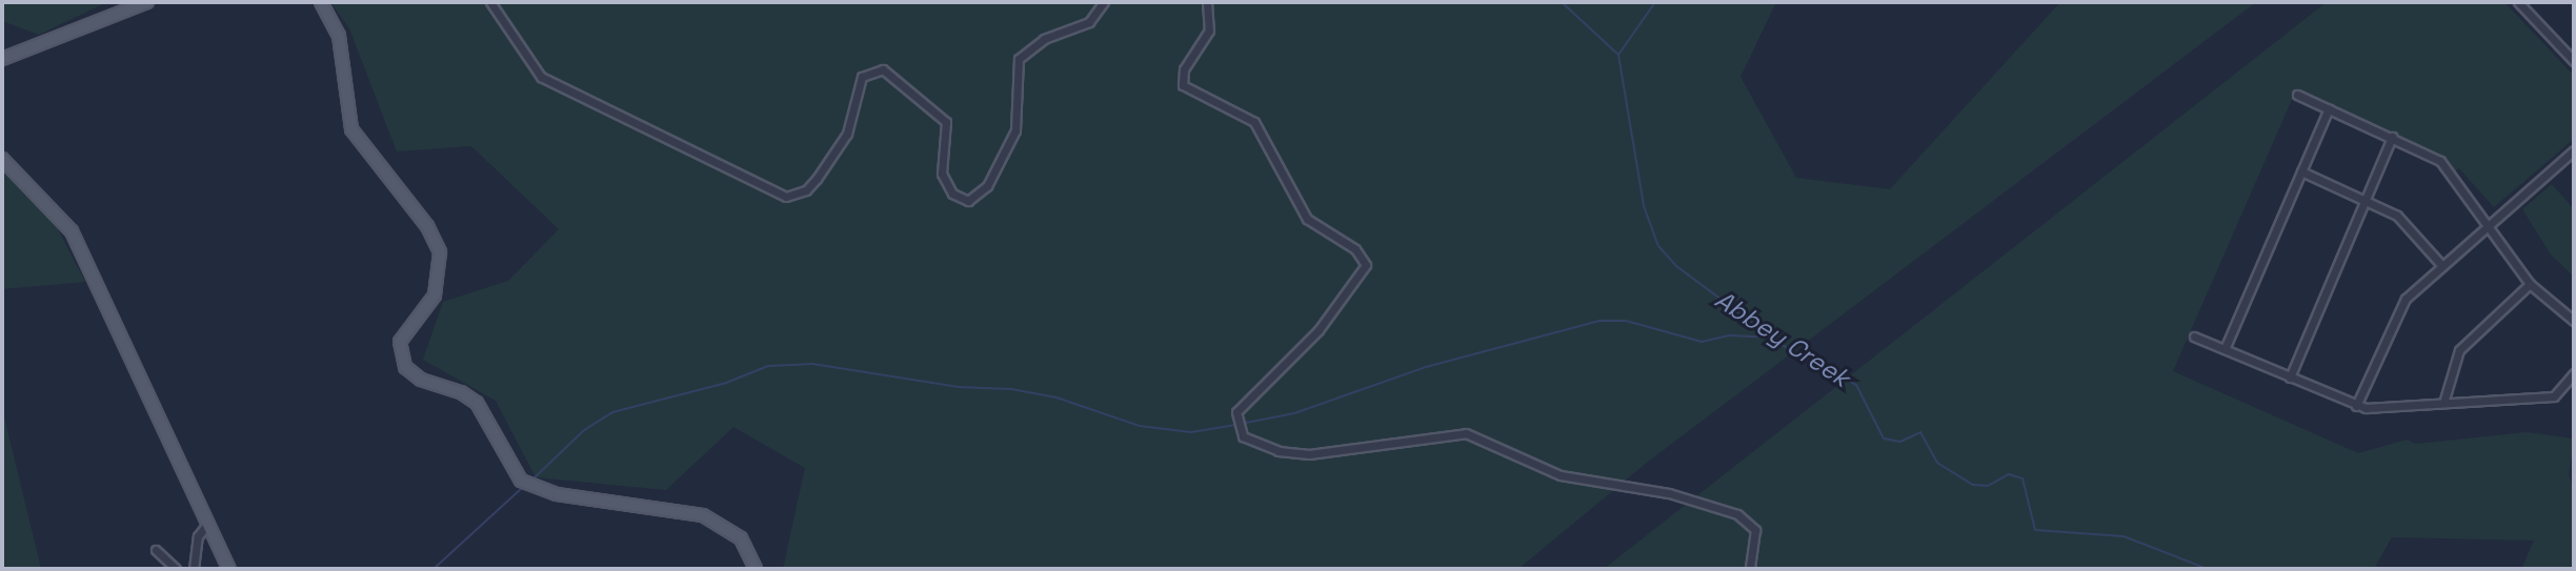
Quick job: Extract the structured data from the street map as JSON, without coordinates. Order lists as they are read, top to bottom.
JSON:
{
  "water": ["Abbey Creek"]
}
